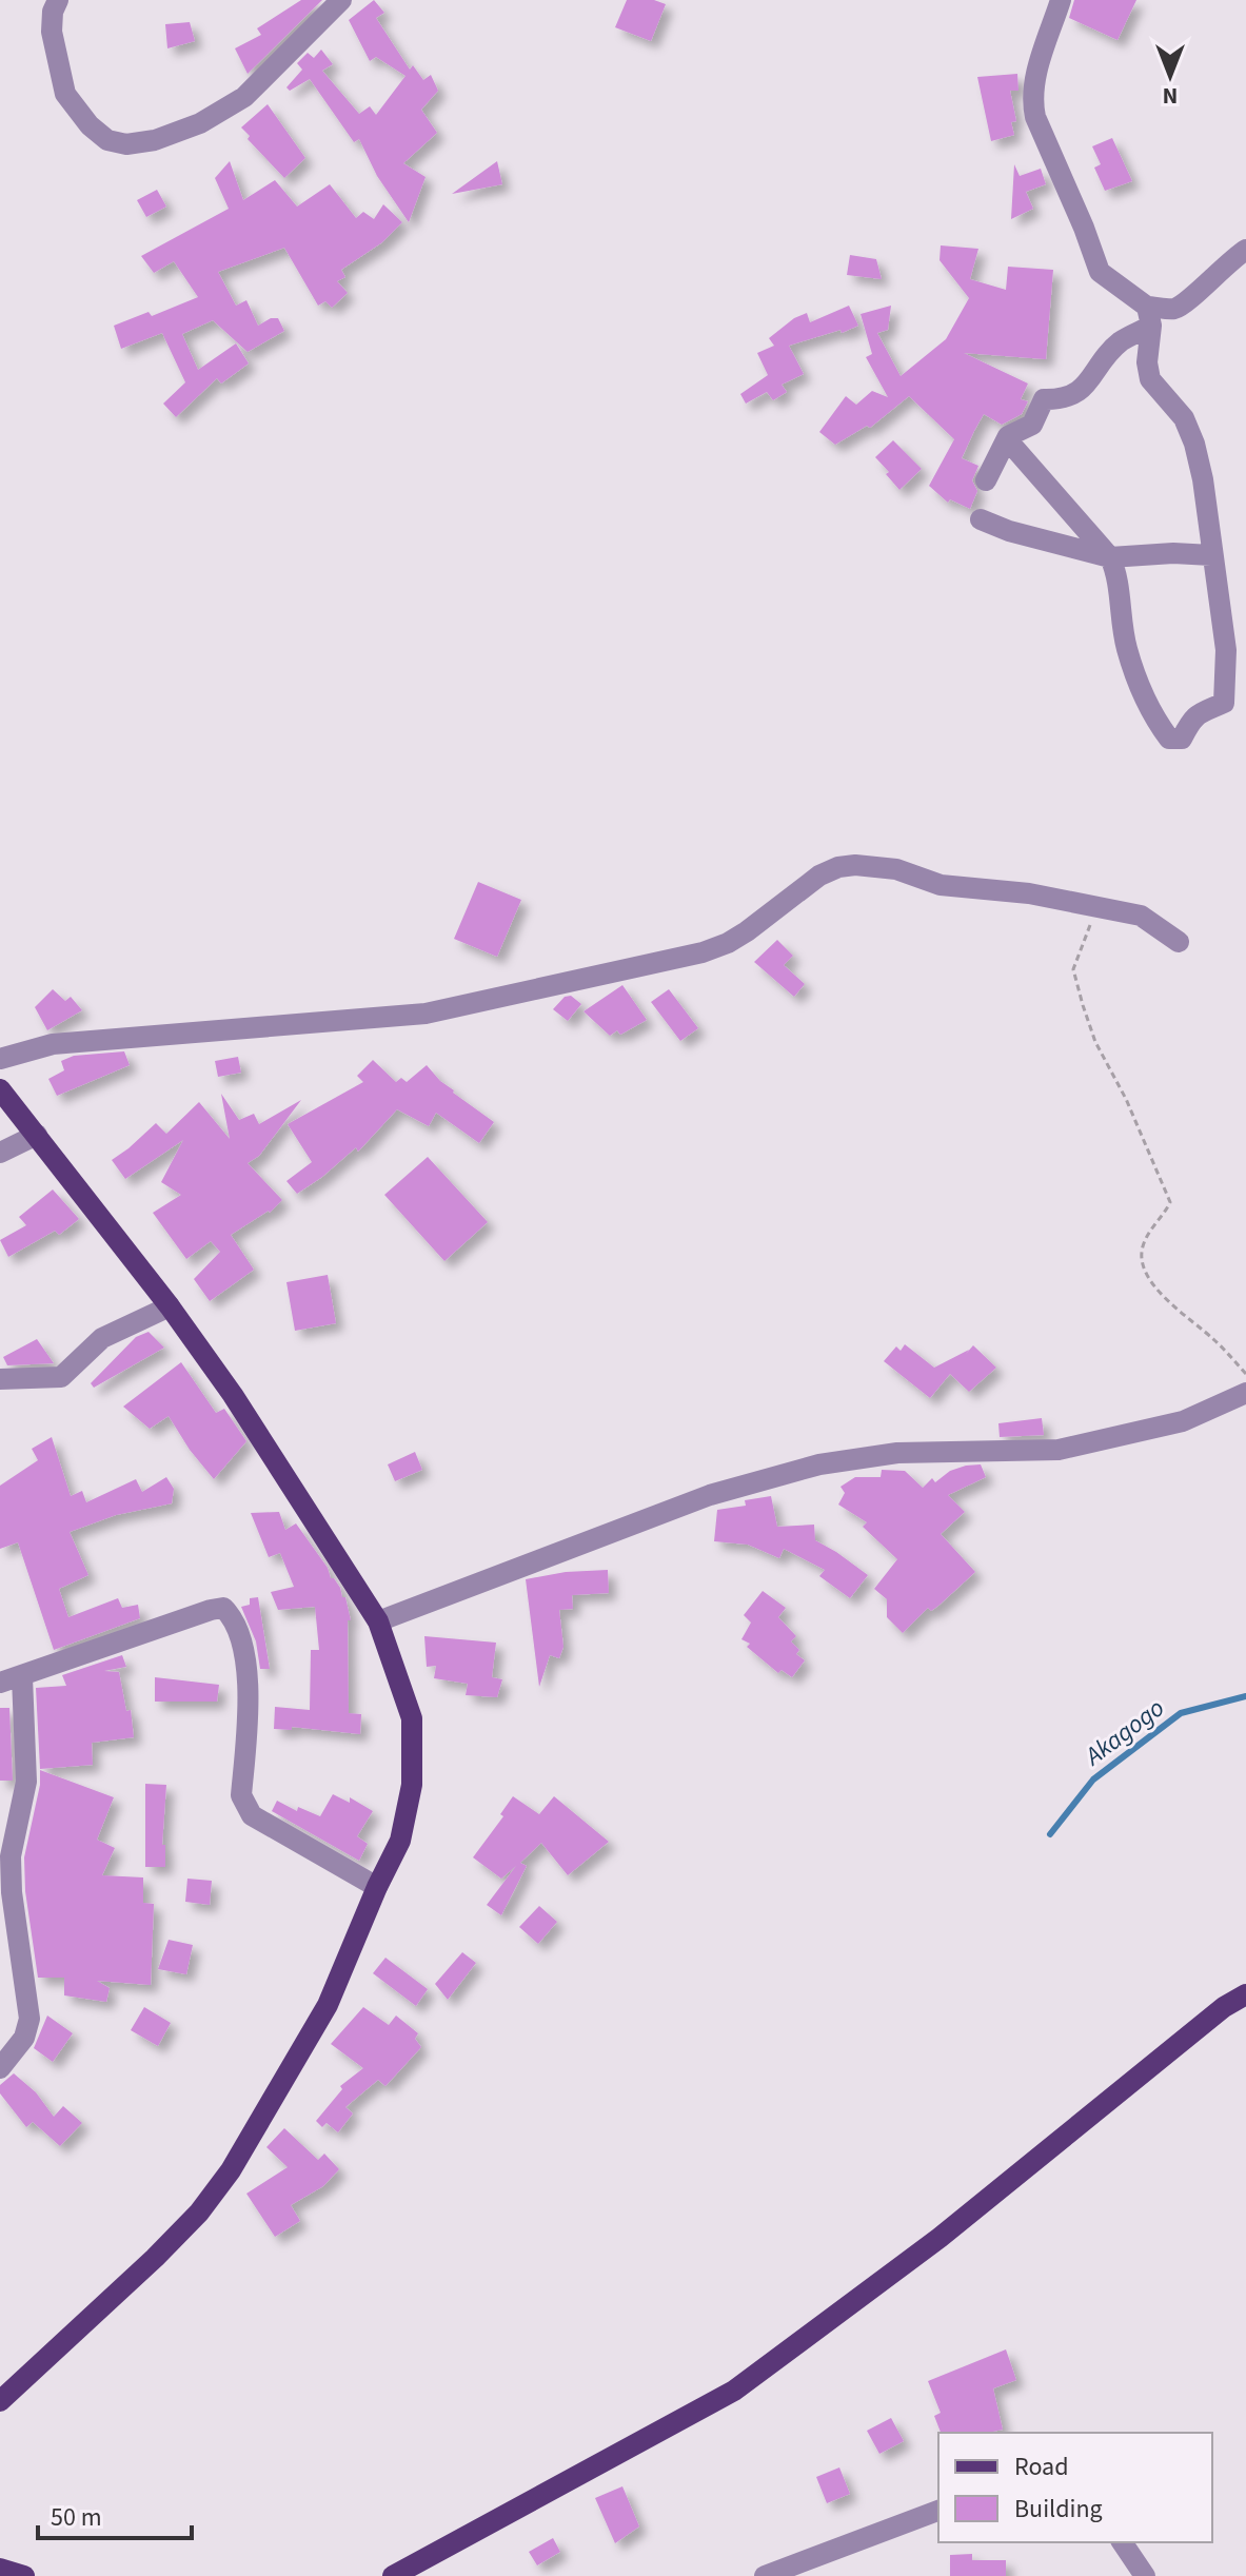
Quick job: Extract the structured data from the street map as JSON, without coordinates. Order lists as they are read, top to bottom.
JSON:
{
  "water": ["Akagogo"],
  "legend": ["Road", "Building"],
  "scale_bar": "50 m",
  "north": "bottom"
}
